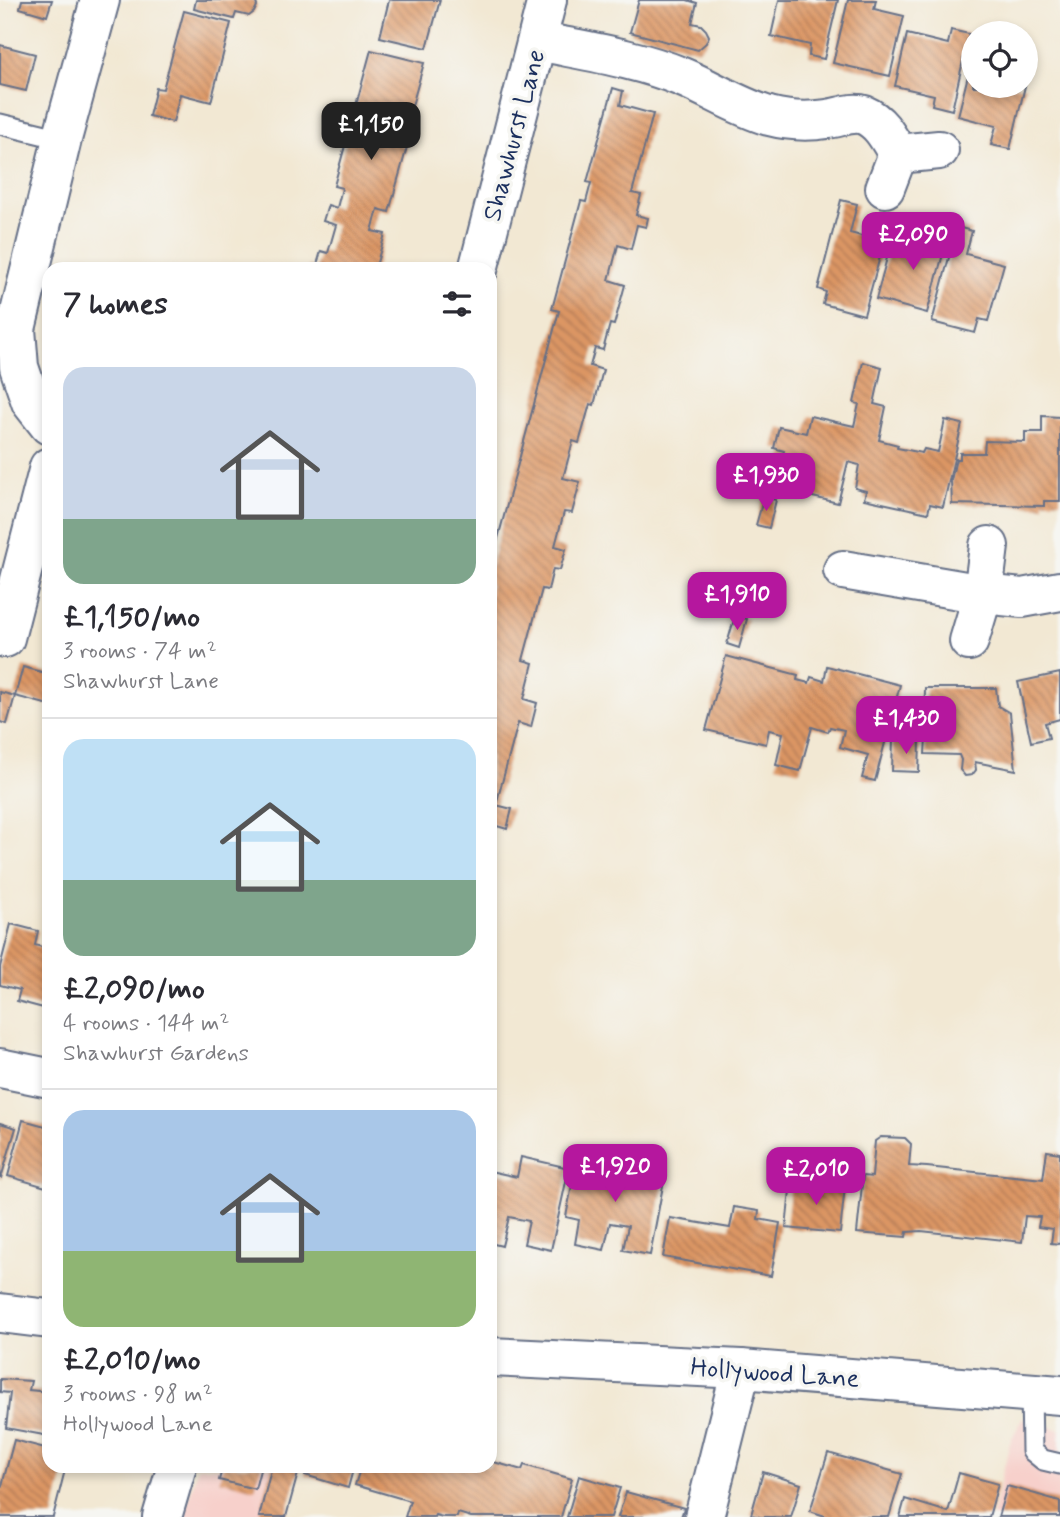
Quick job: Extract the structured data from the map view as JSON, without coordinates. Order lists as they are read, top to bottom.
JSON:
{
  "streets": {
    "street": ["Shawhurst Lane", "Hollywood Lane"]
  },
  "page": {
    "price": [
      "£1,150",
      "£2,090",
      "£1,930",
      "£1,910",
      "£1,430",
      "£1,920",
      "£2,010"
    ],
    "heading": "7 homes",
    "list": [
      {
        "name": "£1,150/mo",
        "note": "3 rooms · 74 m² · Shawhurst Lane"
      },
      {
        "name": "£2,090/mo",
        "note": "4 rooms · 144 m² · Shawhurst Gardens"
      },
      {
        "name": "£2,010/mo",
        "note": "3 rooms · 98 m² · Hollywood Lane"
      }
    ]
  }
}
